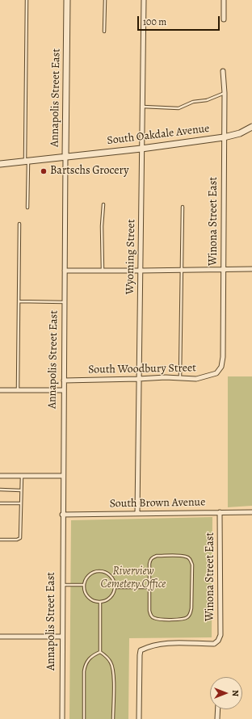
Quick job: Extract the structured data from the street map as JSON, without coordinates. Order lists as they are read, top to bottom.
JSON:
{
  "streets": {
    "street": [
      "Annapolis Street East",
      "South Oakdale Avenue",
      "Winona Street East",
      "Wyoming Street",
      "South Woodbury Street",
      "South Brown Avenue"
    ]
  },
  "crossings": [
    ["Annapolis Street East", "South Oakdale Avenue"],
    ["Annapolis Street East", "South Woodbury Street"],
    ["Annapolis Street East", "South Brown Avenue"],
    ["South Oakdale Avenue", "Winona Street East"],
    ["South Oakdale Avenue", "Wyoming Street"],
    ["Winona Street East", "South Woodbury Street"],
    ["Winona Street East", "South Brown Avenue"],
    ["Wyoming Street", "South Woodbury Street"],
    ["Wyoming Street", "South Brown Avenue"]
  ],
  "parks": ["Riverview Cemetery Office"],
  "places": ["Bartschs Grocery"],
  "scale_bar": "100 m",
  "north": "right"
}
